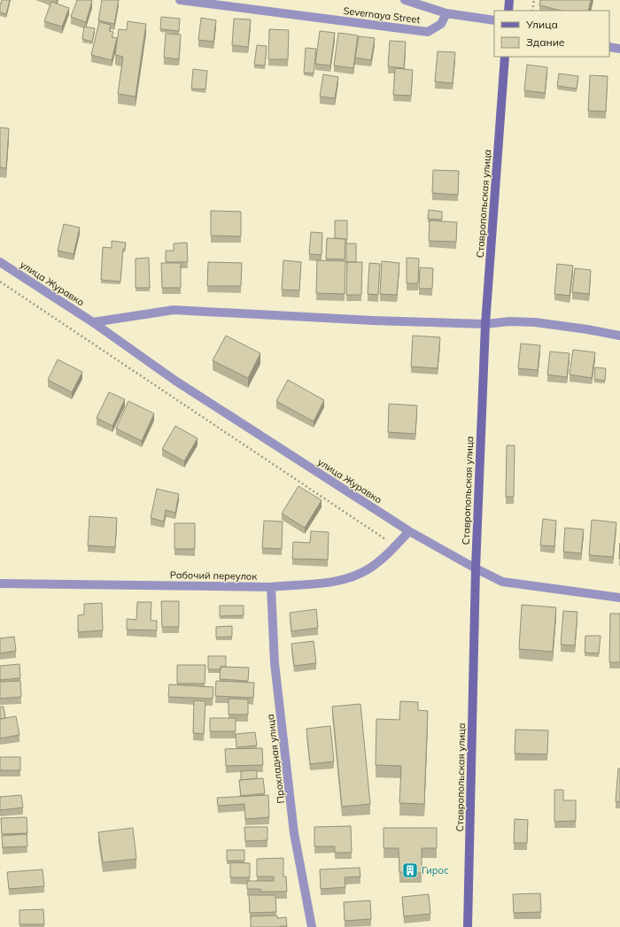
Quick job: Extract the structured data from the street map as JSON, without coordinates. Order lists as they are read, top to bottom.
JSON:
{
  "streets": {
    "street": [
      "Severnaya Street",
      "Ставропольская улица",
      "улица Журавко",
      "Рабочий переулок",
      "Прохладная улица"
    ]
  },
  "crossings": [
    ["Ставропольская улица", "улица Журавко"],
    ["улица Журавко", "Рабочий переулок"],
    ["Рабочий переулок", "Прохладная улица"]
  ],
  "places": {
    "building": ["Гирос"]
  },
  "legend": ["Улица", "Здание"]
}
